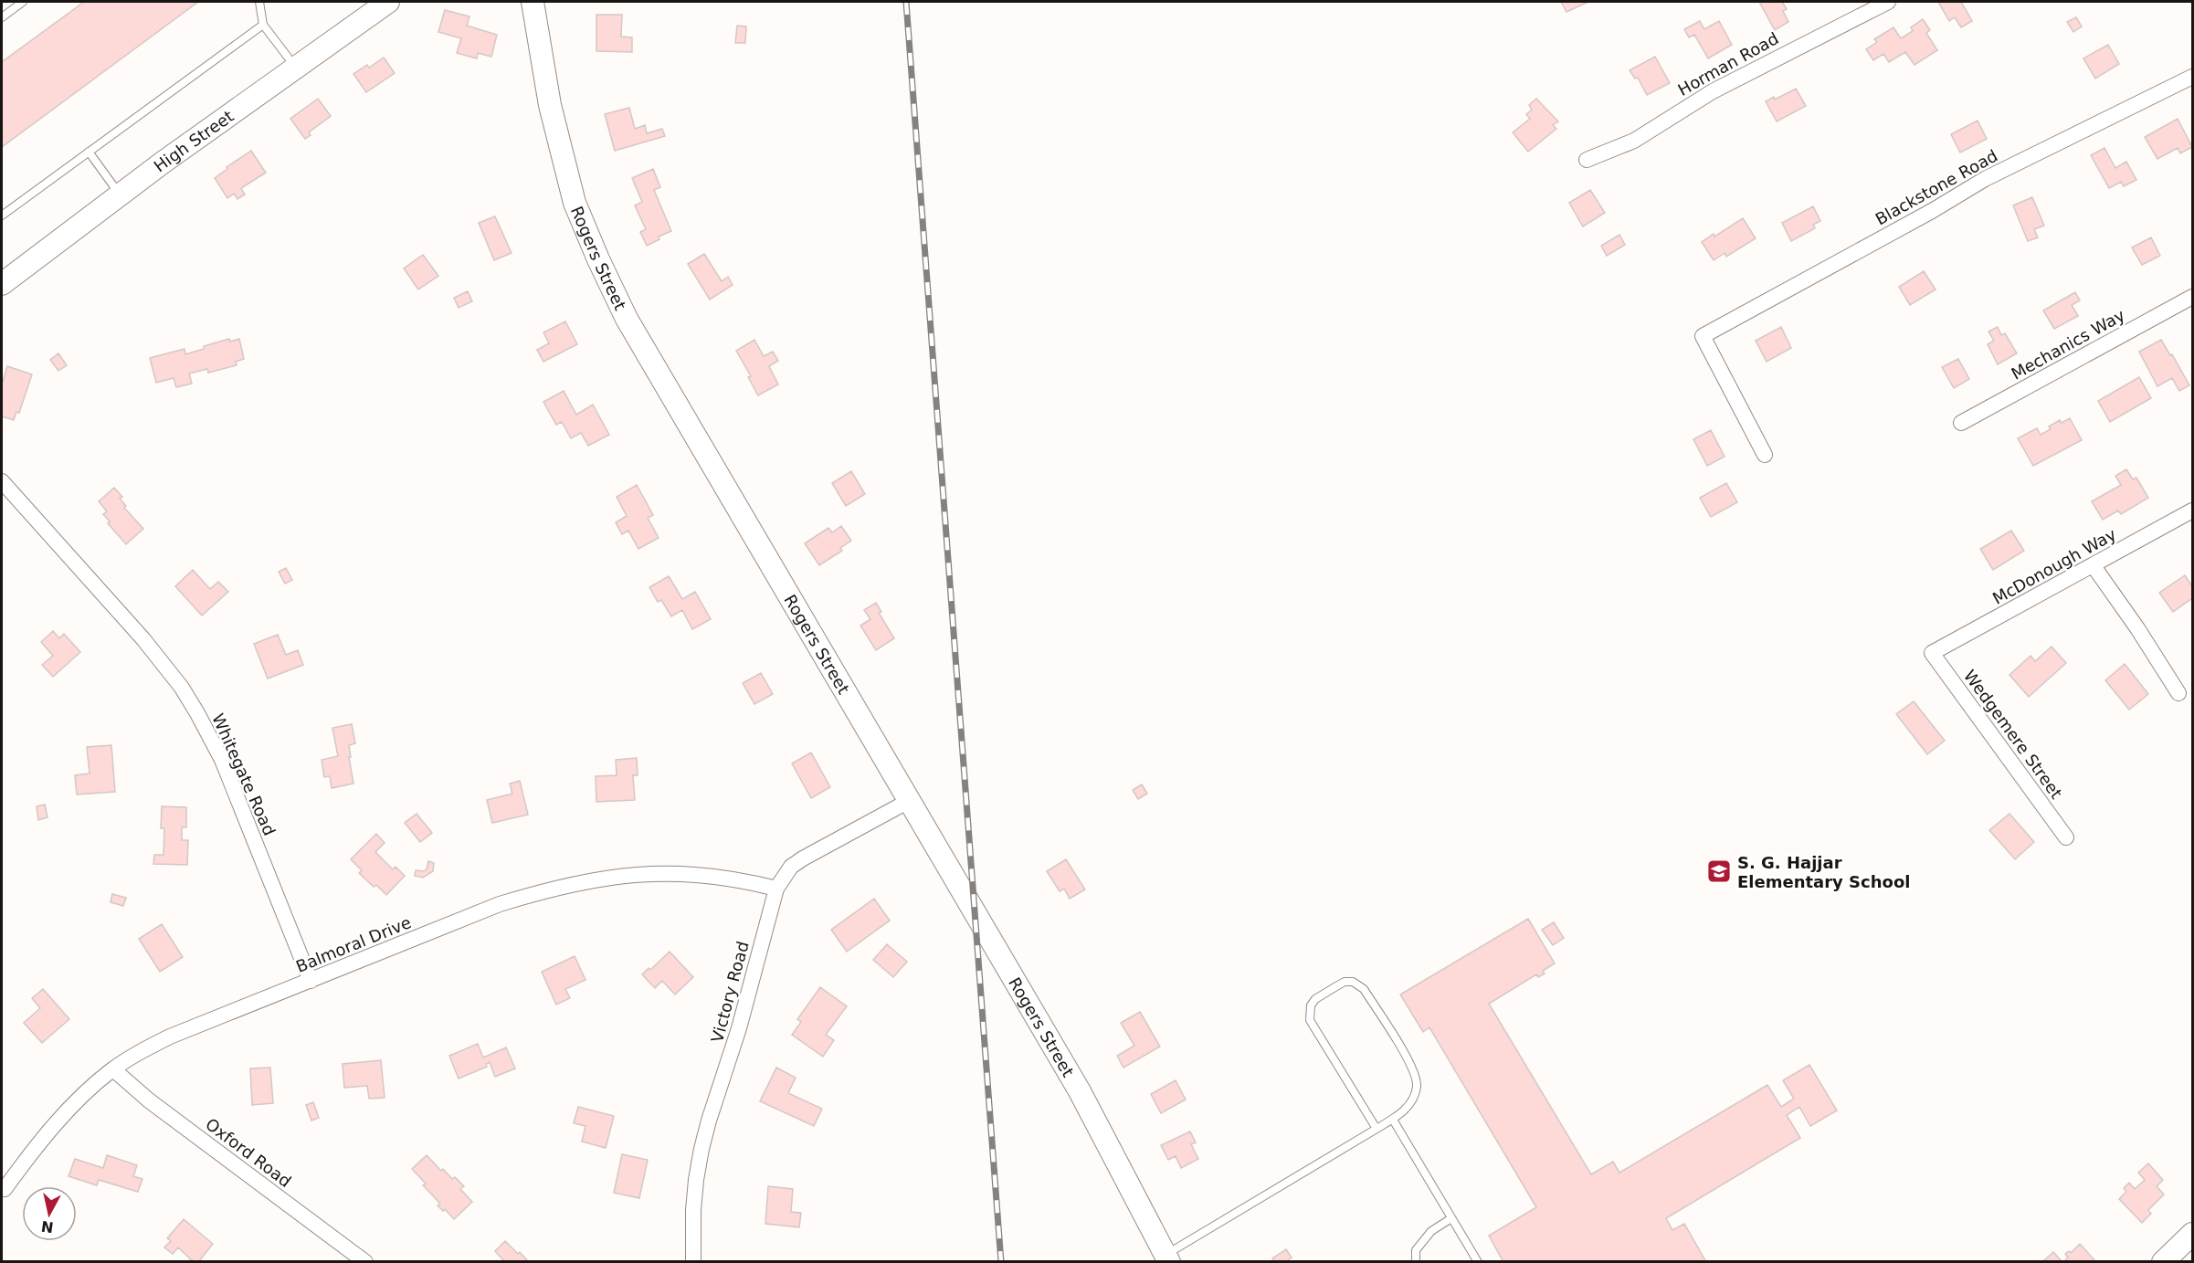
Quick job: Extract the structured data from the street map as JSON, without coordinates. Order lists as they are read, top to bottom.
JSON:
{
  "streets": {
    "main road": ["High Street", "Rogers Street"],
    "street": [
      "Horman Road",
      "Blackstone Road",
      "Mechanics Way",
      "McDonough Way",
      "Wedgemere Street",
      "Whitegate Road",
      "Balmoral Drive",
      "Victory Road",
      "Oxford Road"
    ]
  },
  "crossings": [
    ["Rogers Street", "Victory Road"],
    ["McDonough Way", "Wedgemere Street"],
    ["Whitegate Road", "Balmoral Drive"],
    ["Balmoral Drive", "Victory Road"],
    ["Balmoral Drive", "Oxford Road"]
  ],
  "places": {
    "school or university": ["S. G. Hajjar Elementary School"]
  },
  "north": "bottom"
}
